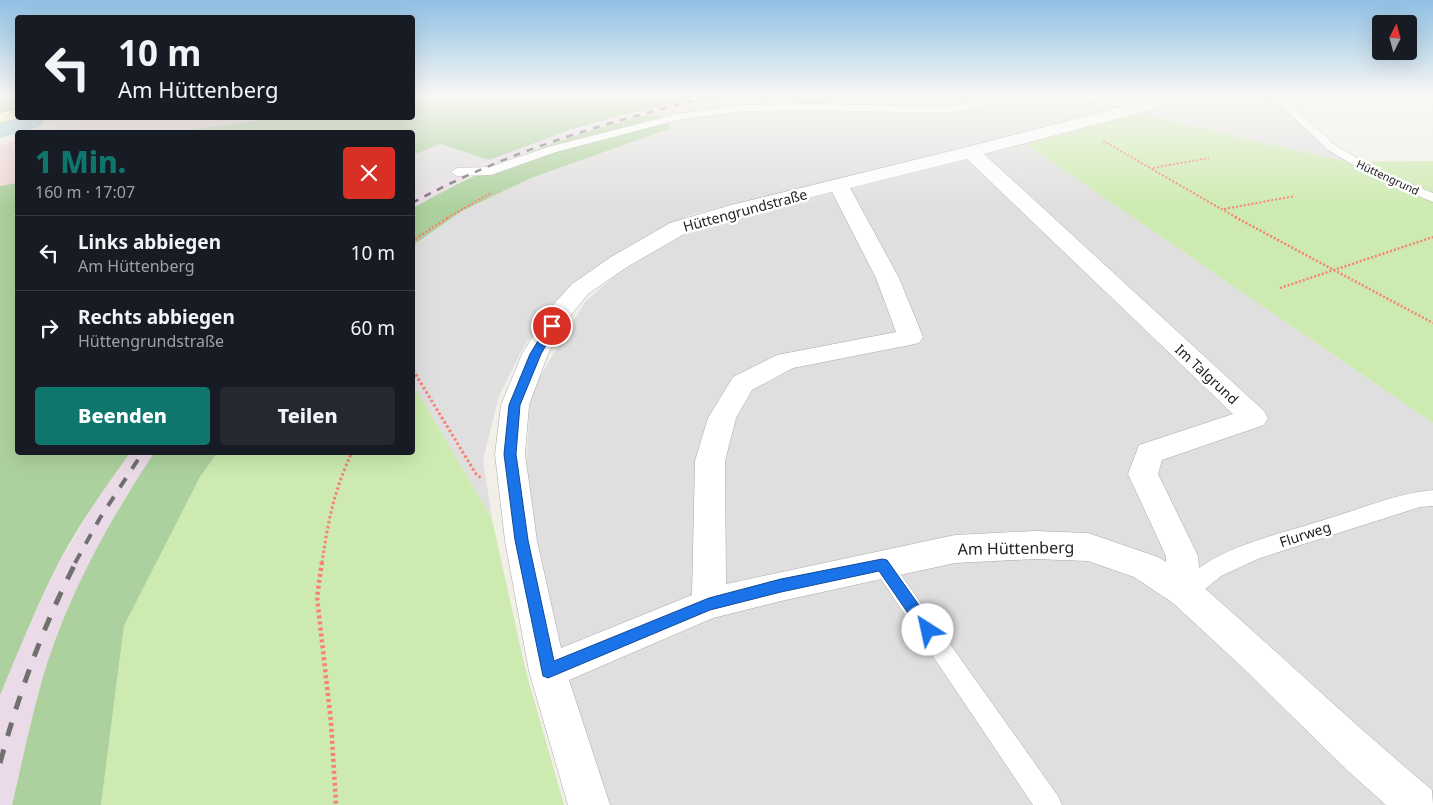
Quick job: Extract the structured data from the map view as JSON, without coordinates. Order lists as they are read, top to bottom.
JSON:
{
  "streets": {
    "street": ["Hüttengrundstraße", "Im Talgrund", "Am Hüttenberg"],
    "lane": ["Hüttengrund", "Flurweg"]
  },
  "crossings": [
    ["Hüttengrundstraße", "Im Talgrund"],
    ["Hüttengrundstraße", "Am Hüttenberg"],
    ["Im Talgrund", "Flurweg"],
    ["Im Talgrund", "Am Hüttenberg"],
    ["Flurweg", "Am Hüttenberg"]
  ],
  "north": "top",
  "page": {
    "turn": ["10 m", "Am Hüttenberg"],
    "heading": ["1 Min.", "160 m · 17:07"],
    "list": [
      {
        "name": "Links abbiegen",
        "note": "Am Hüttenberg",
        "value": "10 m"
      },
      {
        "name": "Rechts abbiegen",
        "note": "Hüttengrundstraße",
        "value": "60 m"
      }
    ],
    "buttons": ["Beenden", "Teilen"]
  }
}
